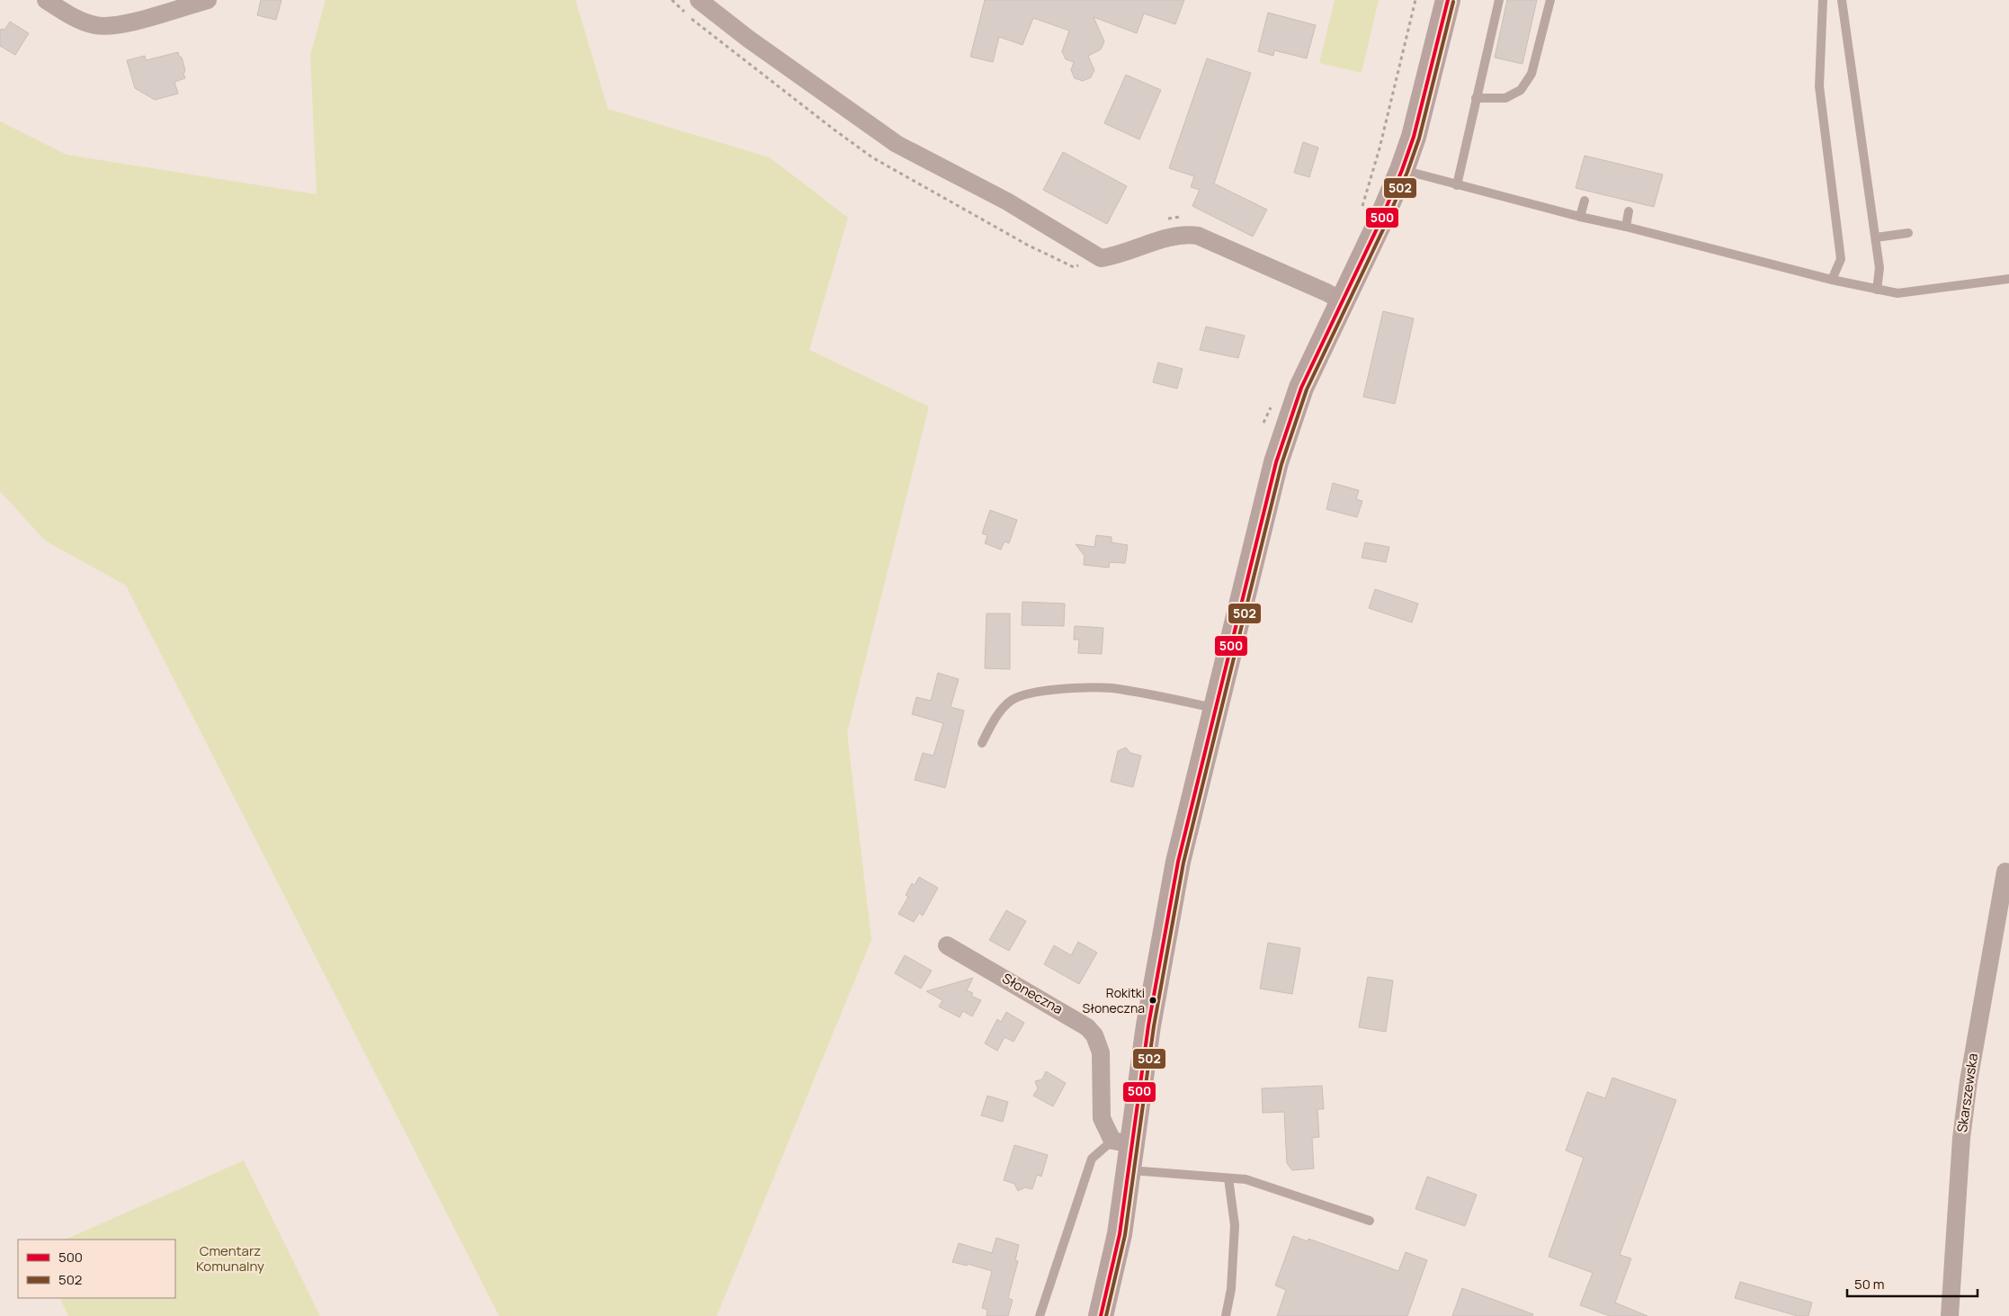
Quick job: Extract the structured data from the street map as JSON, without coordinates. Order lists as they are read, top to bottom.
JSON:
{
  "streets": {
    "street": ["Słoneczna", "Skarszewska"]
  },
  "parks": ["Cmentarz Komunalny"],
  "places": ["Rokitki Słoneczna"],
  "lines": ["transit line 500", "transit line 502"],
  "legend": ["500", "502"],
  "scale_bar": "50 m"
}
